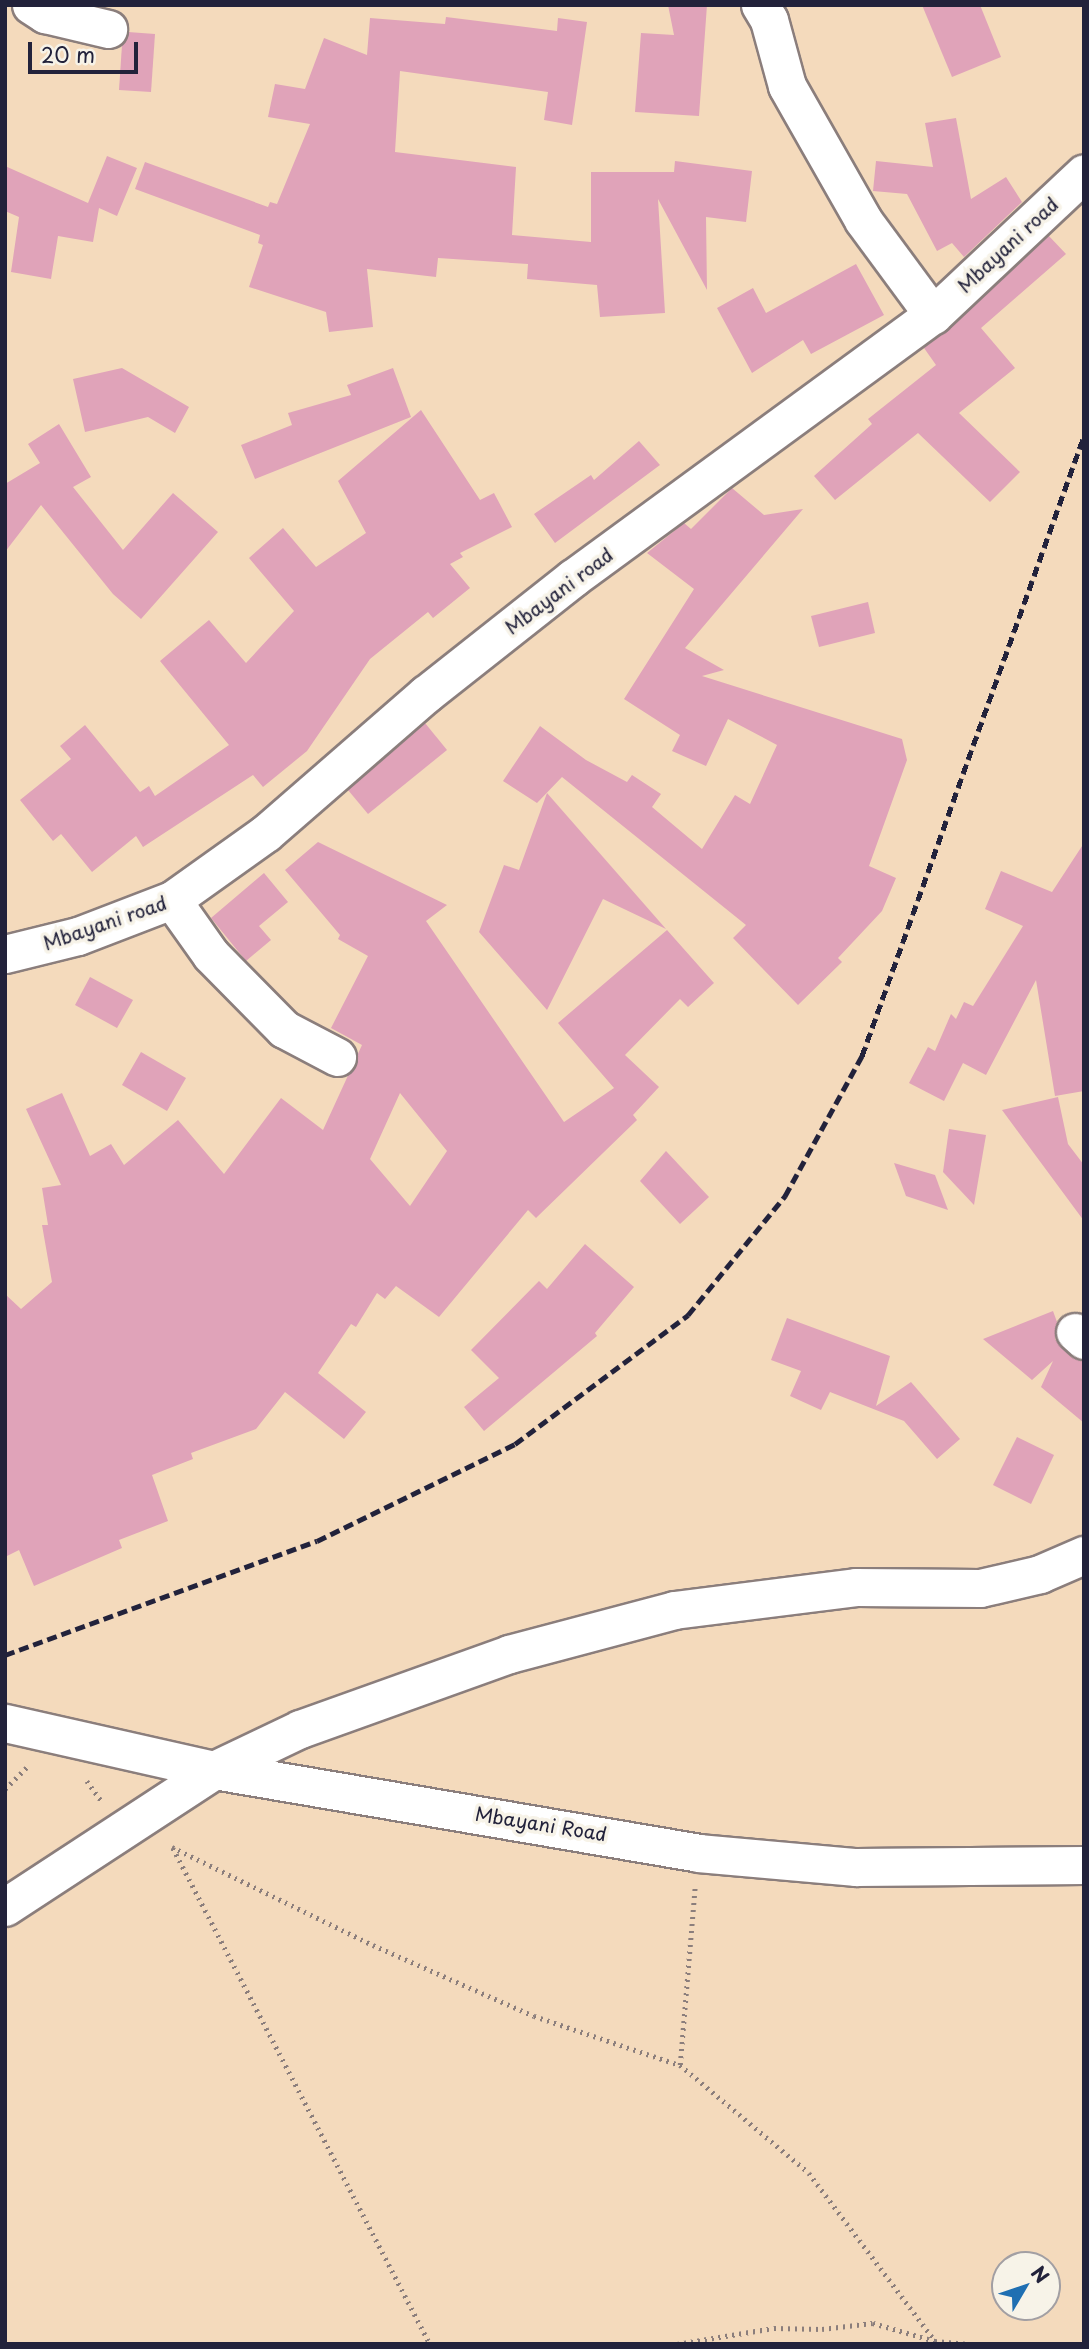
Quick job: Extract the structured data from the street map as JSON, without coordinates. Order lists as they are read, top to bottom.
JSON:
{
  "streets": {
    "street": ["Mbayani road", "Mbayani Road"]
  },
  "scale_bar": "20 m",
  "north": "top right"
}
